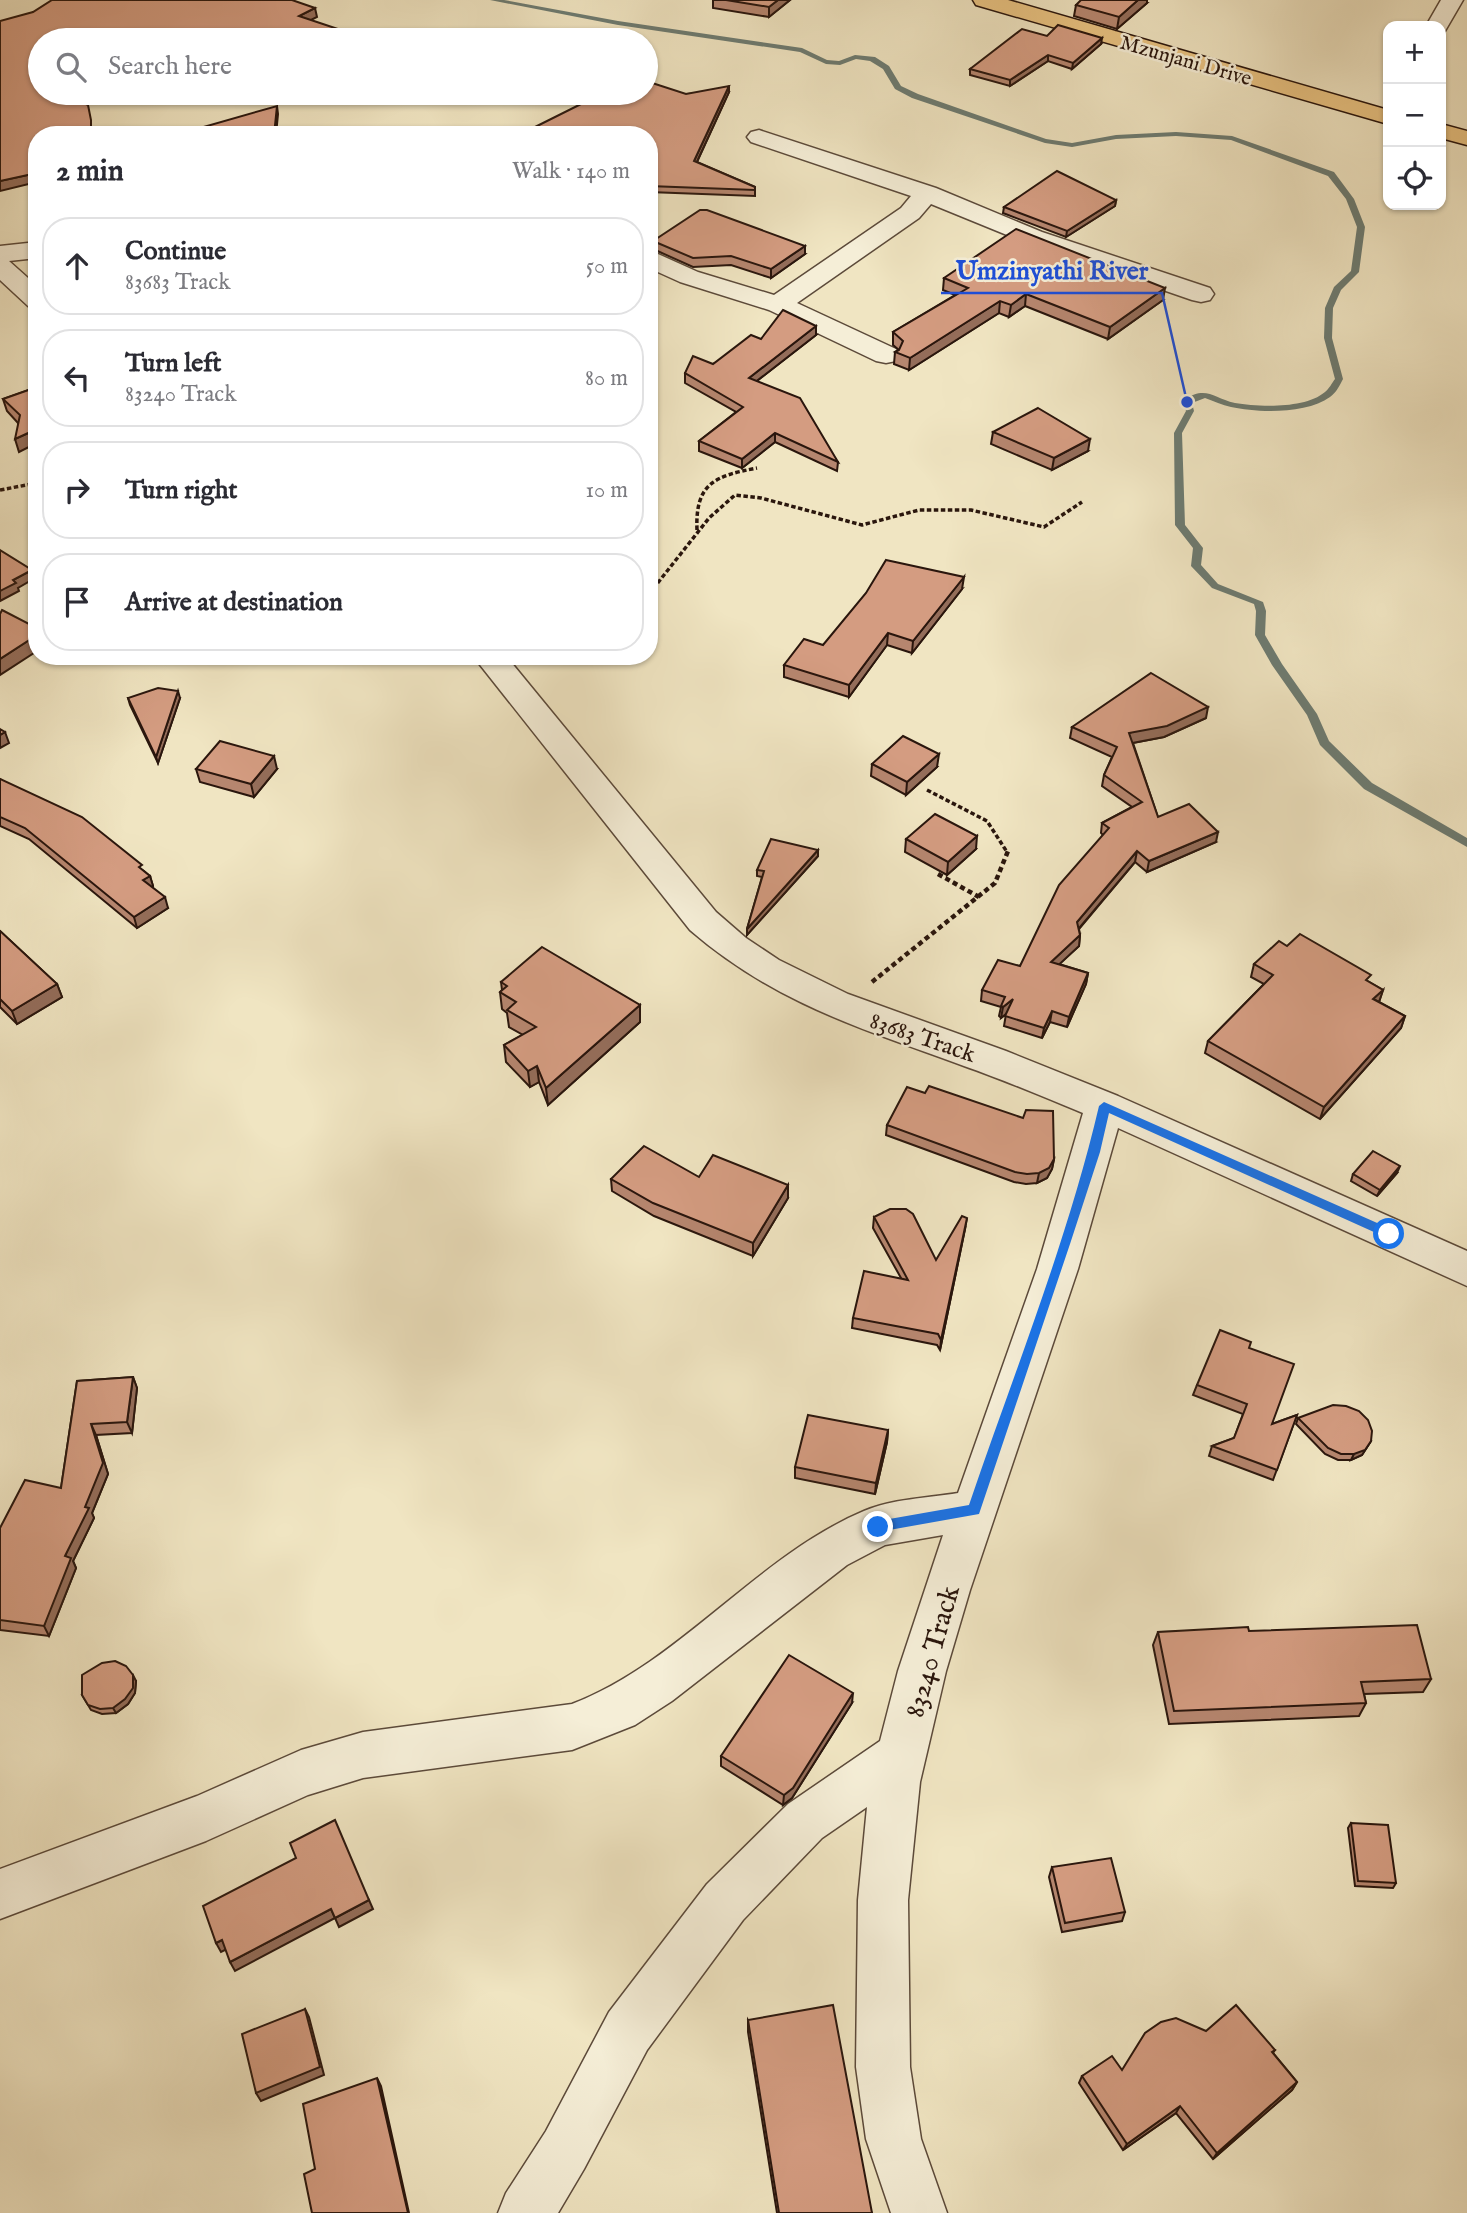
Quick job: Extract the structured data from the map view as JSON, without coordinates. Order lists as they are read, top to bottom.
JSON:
{
  "streets": {
    "main road": ["Mzunjani Drive"],
    "street": ["83683 Track", "83240 Track"]
  },
  "crossings": [
    ["83683 Track", "83240 Track"]
  ],
  "places": ["Umzinyathi River"],
  "page": {
    "map_buttons": ["+", "−"],
    "search": "Search here",
    "heading": ["2 min", "Walk · 140 m"],
    "list": [
      ["Continue", "83683 Track", "50 m"],
      ["Turn left", "83240 Track", "80 m"],
      ["Turn right", "10 m"],
      "Arrive at destination"
    ]
  }
}
